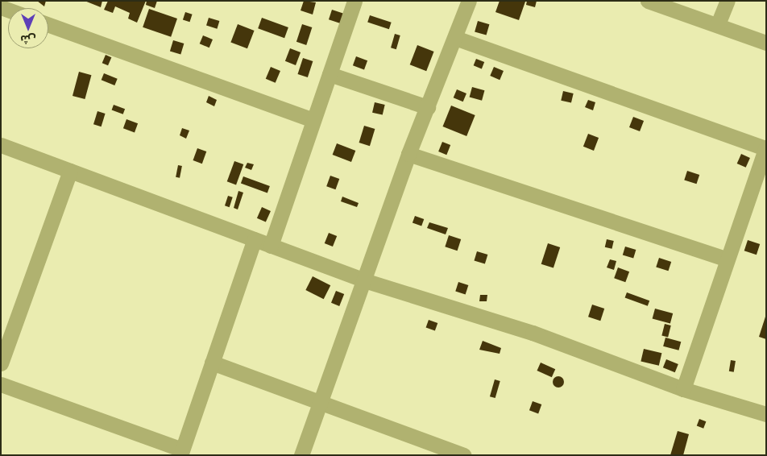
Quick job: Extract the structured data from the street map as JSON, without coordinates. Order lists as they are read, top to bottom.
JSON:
{
  "north": "bottom"
}
